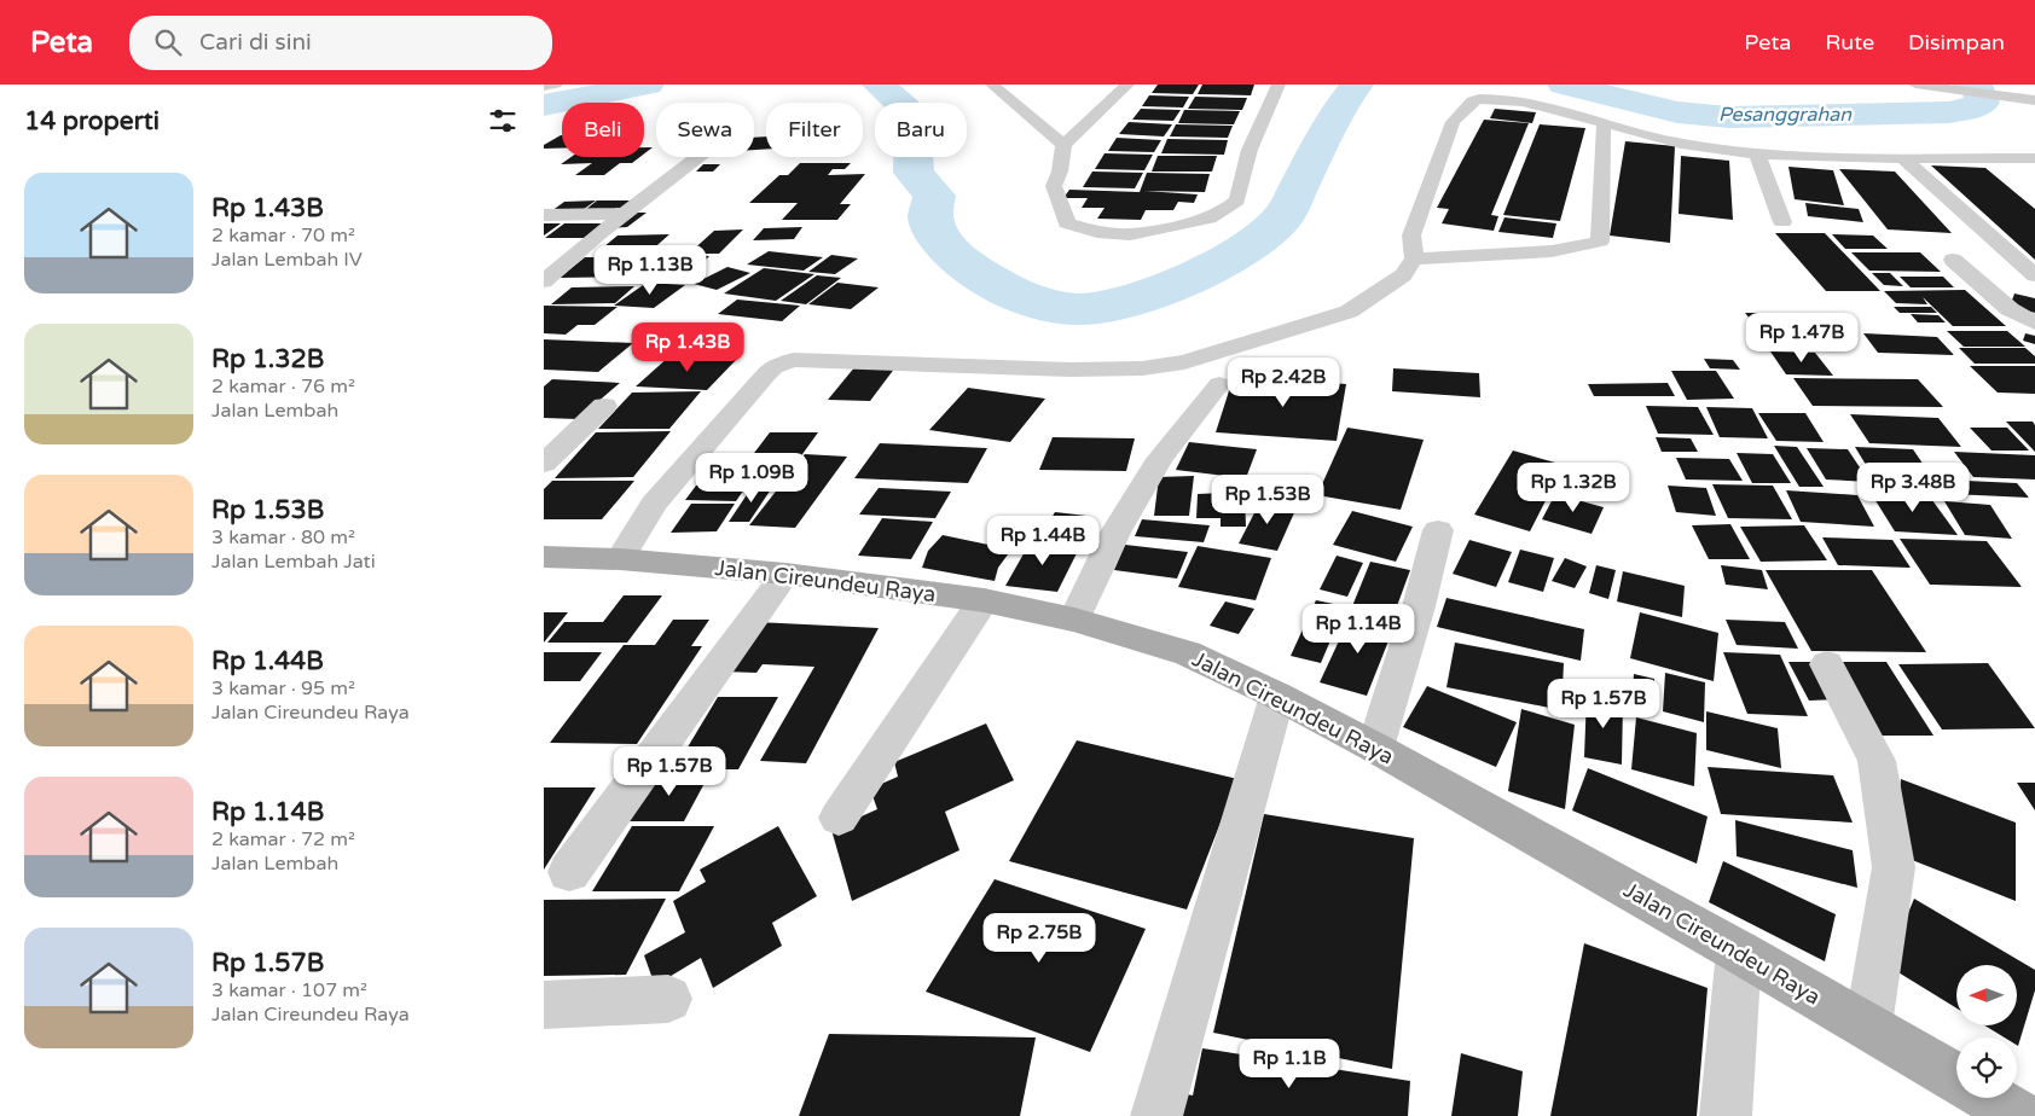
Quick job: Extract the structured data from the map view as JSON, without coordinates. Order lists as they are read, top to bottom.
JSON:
{
  "streets": {
    "main road": ["Jalan Cireundeu Raya"]
  },
  "water": ["Pesanggrahan"],
  "north": "left",
  "page": {
    "header": "Peta",
    "search": "Cari di sini",
    "nav": ["Peta", "Rute", "Disimpan"],
    "heading": "14 properti",
    "chip": [
      "Beli",
      "Sewa",
      "Filter",
      "Baru"
    ],
    "list": [
      {
        "name": "Rp 1.43B",
        "note": "2 kamar · 70 m² · Jalan Lembah IV"
      },
      {
        "name": "Rp 1.32B",
        "note": "2 kamar · 76 m² · Jalan Lembah"
      },
      {
        "name": "Rp 1.53B",
        "note": "3 kamar · 80 m² · Jalan Lembah Jati"
      },
      {
        "name": "Rp 1.44B",
        "note": "3 kamar · 95 m² · Jalan Cireundeu Raya"
      },
      {
        "name": "Rp 1.14B",
        "note": "2 kamar · 72 m² · Jalan Lembah"
      },
      {
        "name": "Rp 1.57B",
        "note": "3 kamar · 107 m² · Jalan Cireundeu Raya"
      }
    ],
    "price": [
      "Rp 1.13B",
      "Rp 1.47B",
      "Rp 1.43B",
      "Rp 2.42B",
      "Rp 1.09B",
      "Rp 1.32B",
      "Rp 3.48B",
      "Rp 1.53B",
      "Rp 1.44B",
      "Rp 1.14B",
      "Rp 1.57B",
      "Rp 1.57B",
      "Rp 2.75B",
      "Rp 1.1B"
    ]
  }
}
